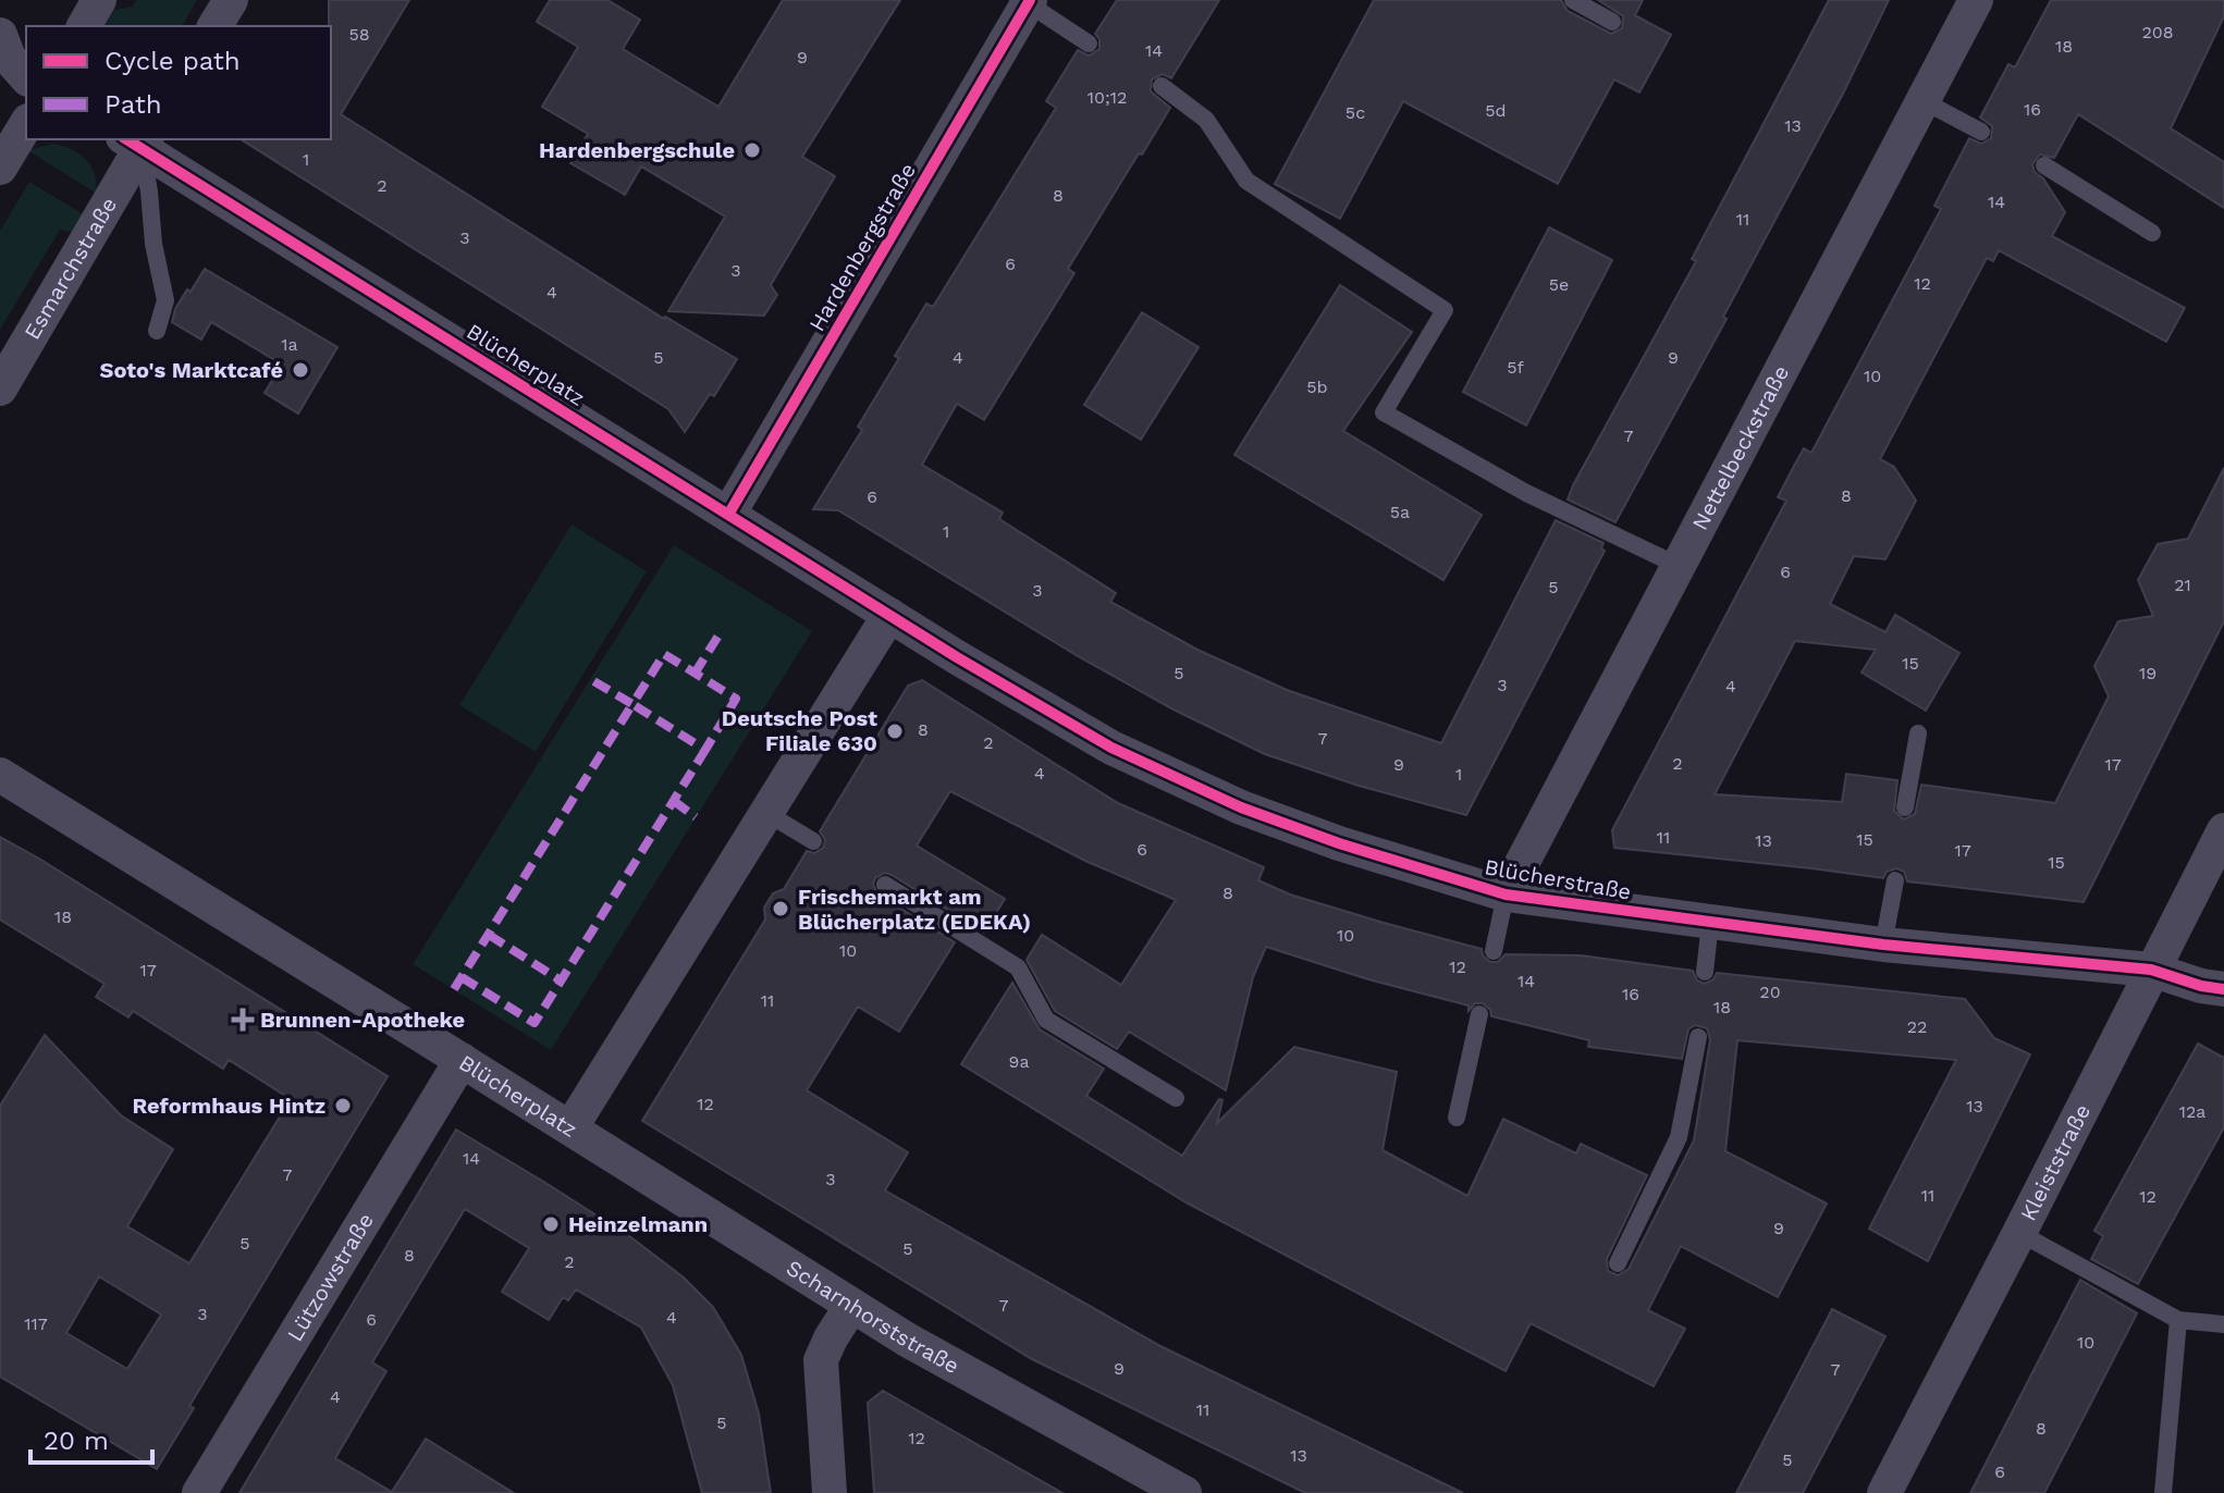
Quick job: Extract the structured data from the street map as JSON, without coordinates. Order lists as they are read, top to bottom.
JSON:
{
  "streets": {
    "street": [
      "Hardenbergstraße",
      "Esmarchstraße",
      "Blücherplatz",
      "Nettelbeckstraße",
      "Blücherstraße",
      "Kleiststraße",
      "Lützowstraße",
      "Scharnhorststraße"
    ]
  },
  "crossings": [
    ["Hardenbergstraße", "Blücherplatz"],
    ["Esmarchstraße", "Blücherplatz"],
    ["Blücherplatz", "Blücherstraße"],
    ["Blücherplatz", "Lützowstraße"],
    ["Blücherplatz", "Scharnhorststraße"],
    ["Nettelbeckstraße", "Blücherstraße"],
    ["Blücherstraße", "Kleiststraße"]
  ],
  "places": {
    "other": [
      "Hardenbergschule",
      "Soto's Marktcafé",
      "Deutsche Post Filiale 630",
      "Frischemarkt am Blücherplatz (EDEKA)",
      "Reformhaus Hintz",
      "Heinzelmann"
    ],
    "health": ["Brunnen-Apotheke"]
  },
  "house_numbers": [
    "208",
    "58",
    "18",
    "14",
    "9",
    "10;12",
    "16",
    "5d",
    "5c",
    "13",
    "1",
    "2",
    "8",
    "14",
    "11",
    "3",
    "6",
    "3",
    "12",
    "5e",
    "4",
    "1a",
    "5",
    "4",
    "9",
    "5f",
    "10",
    "5b",
    "7",
    "8",
    "6",
    "5a",
    "1",
    "6",
    "21",
    "5",
    "3",
    "15",
    "5",
    "19",
    "3",
    "4",
    "8",
    "7",
    "2",
    "2",
    "9",
    "17",
    "4",
    "1",
    "11",
    "15",
    "13",
    "6",
    "17",
    "15",
    "8",
    "18",
    "10",
    "10",
    "12",
    "17",
    "14",
    "20",
    "16",
    "11",
    "18",
    "22",
    "9a",
    "12",
    "13",
    "12a",
    "14",
    "7",
    "3",
    "11",
    "12",
    "9",
    "5",
    "5",
    "8",
    "2",
    "7",
    "3",
    "4",
    "6",
    "117",
    "10",
    "9",
    "7",
    "4",
    "11",
    "5",
    "8",
    "12",
    "13",
    "5",
    "6"
  ],
  "legend": ["Cycle path", "Path"],
  "scale_bar": "20 m"
}
